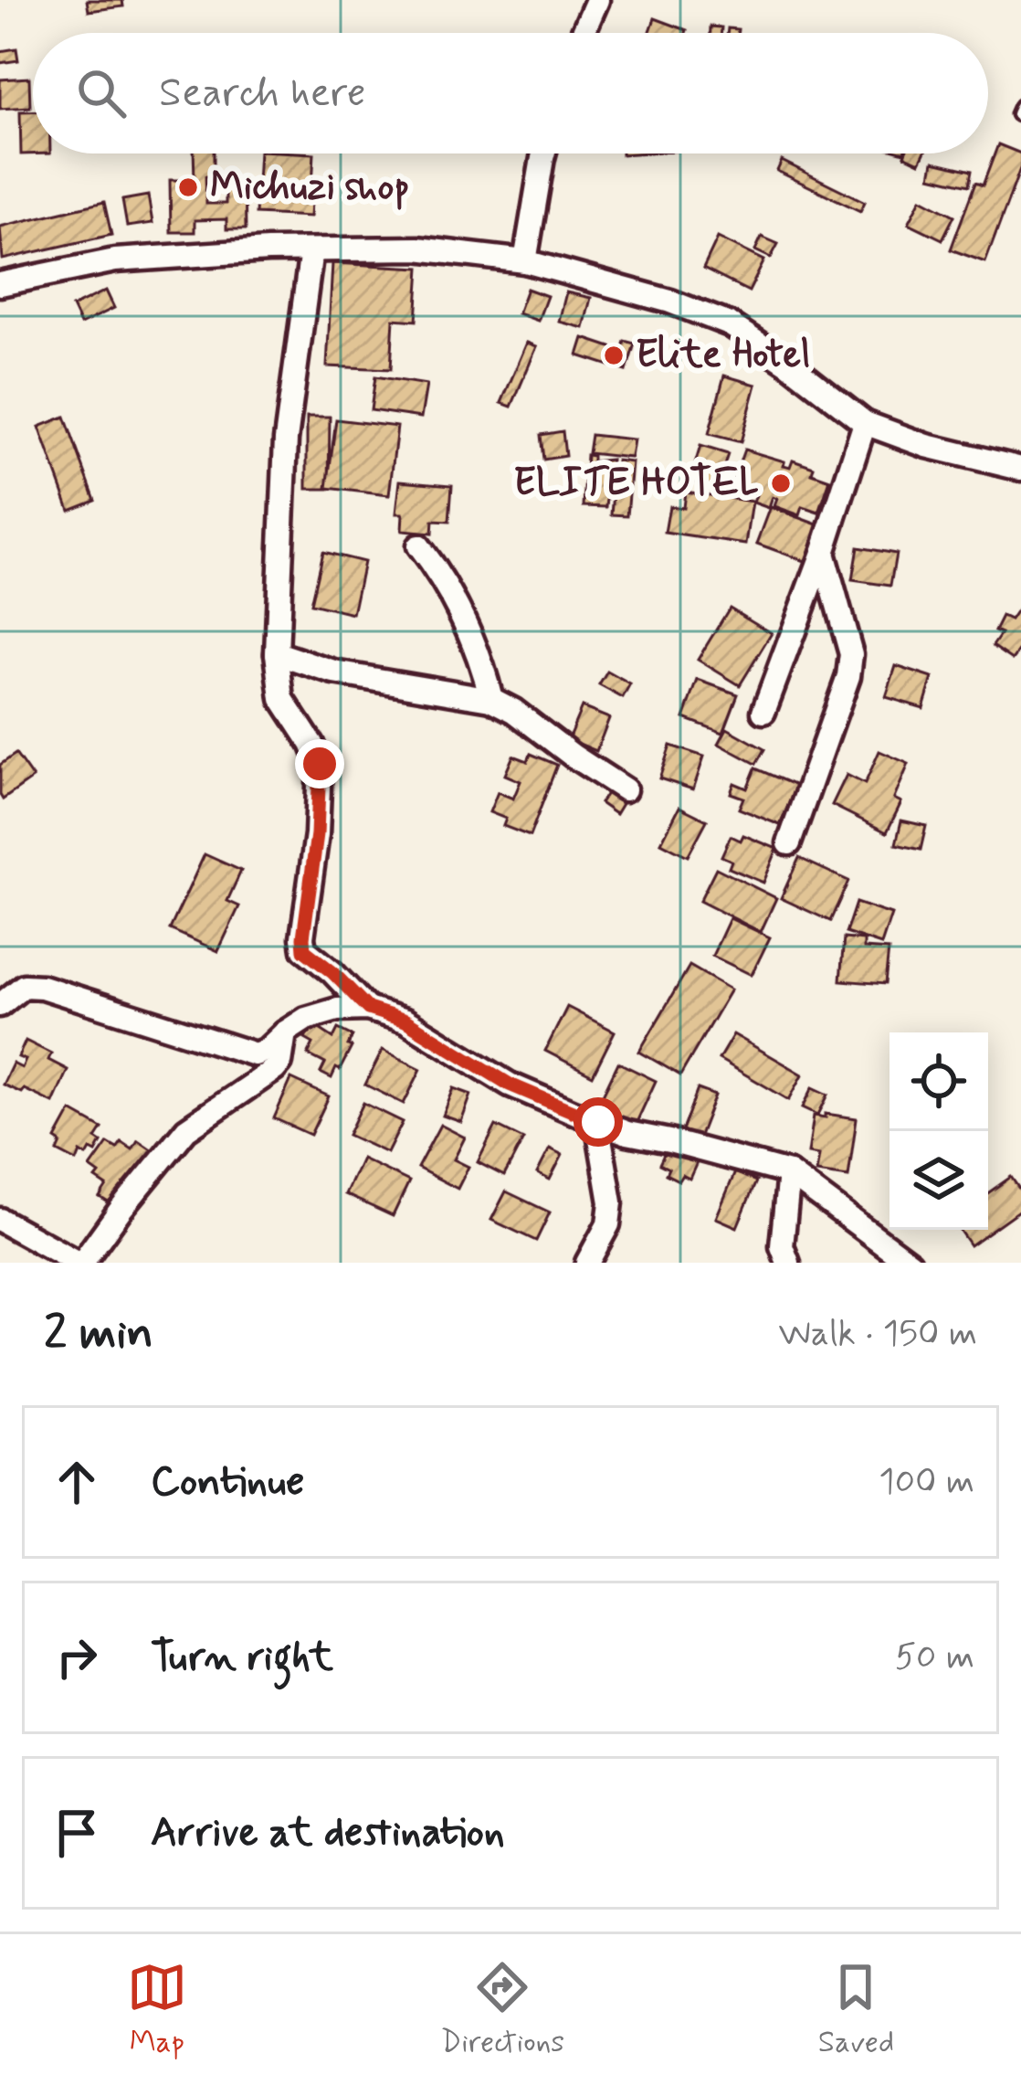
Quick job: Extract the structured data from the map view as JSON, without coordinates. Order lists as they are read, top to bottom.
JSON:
{
  "places": ["Michuzi shop", "Elite Hotel", "ELITE HOTEL"],
  "page": {
    "search": "Search here",
    "heading": ["2 min", "Walk · 150 m"],
    "list": [
      ["Continue", "100 m"],
      ["Turn right", "50 m"],
      "Arrive at destination"
    ],
    "nav": ["Map", "Directions", "Saved"]
  }
}
